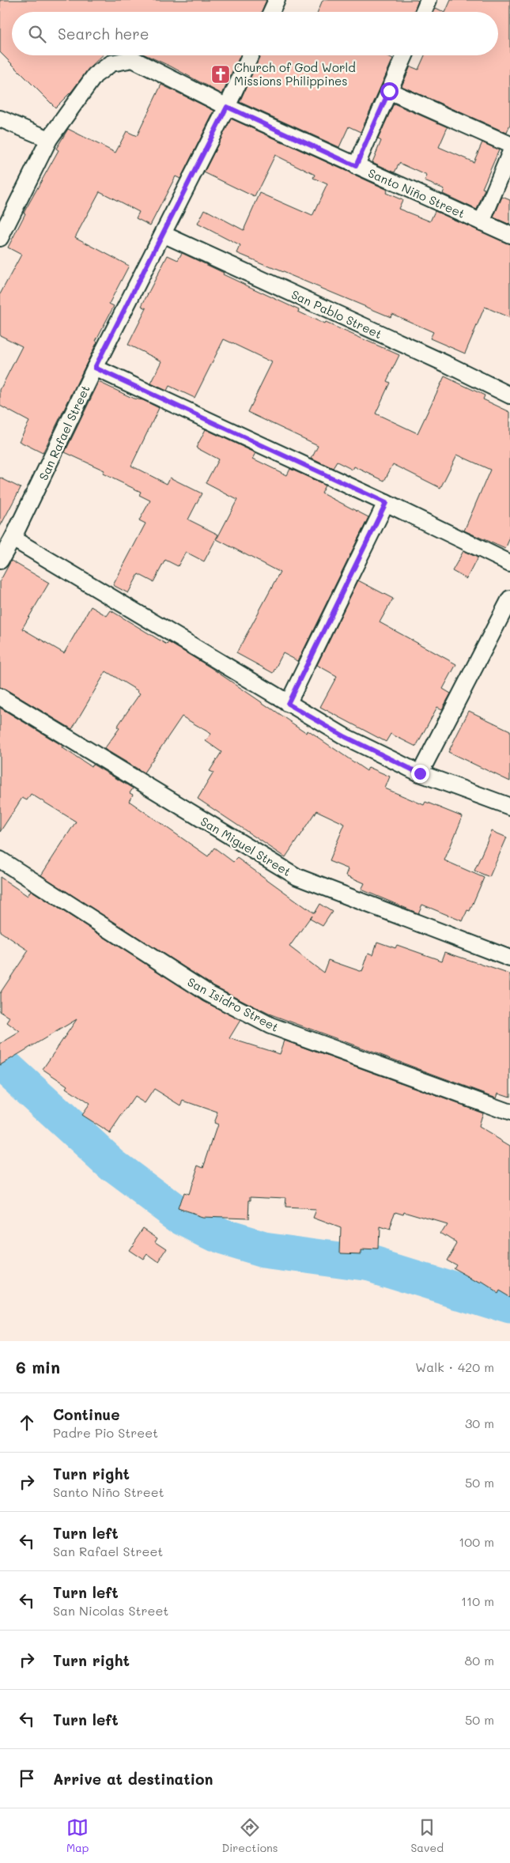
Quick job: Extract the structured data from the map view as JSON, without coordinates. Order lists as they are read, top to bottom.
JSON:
{
  "streets": {
    "street": [
      "Santo Niño Street",
      "San Pablo Street",
      "San Rafael Street",
      "San Miguel Street",
      "San Isidro Street"
    ]
  },
  "crossings": [
    ["Santo Niño Street", "San Rafael Street"],
    ["San Pablo Street", "San Rafael Street"]
  ],
  "places": {
    "church": ["Church of God World Missions Philippines"]
  },
  "page": {
    "search": "Search here",
    "heading": ["6 min", "Walk · 420 m"],
    "list": [
      ["Continue", "Padre Pio Street", "30 m"],
      ["Turn right", "Santo Niño Street", "50 m"],
      ["Turn left", "San Rafael Street", "100 m"],
      ["Turn left", "San Nicolas Street", "110 m"],
      ["Turn right", "80 m"],
      ["Turn left", "50 m"],
      "Arrive at destination"
    ],
    "nav": ["Map", "Directions", "Saved"]
  }
}
